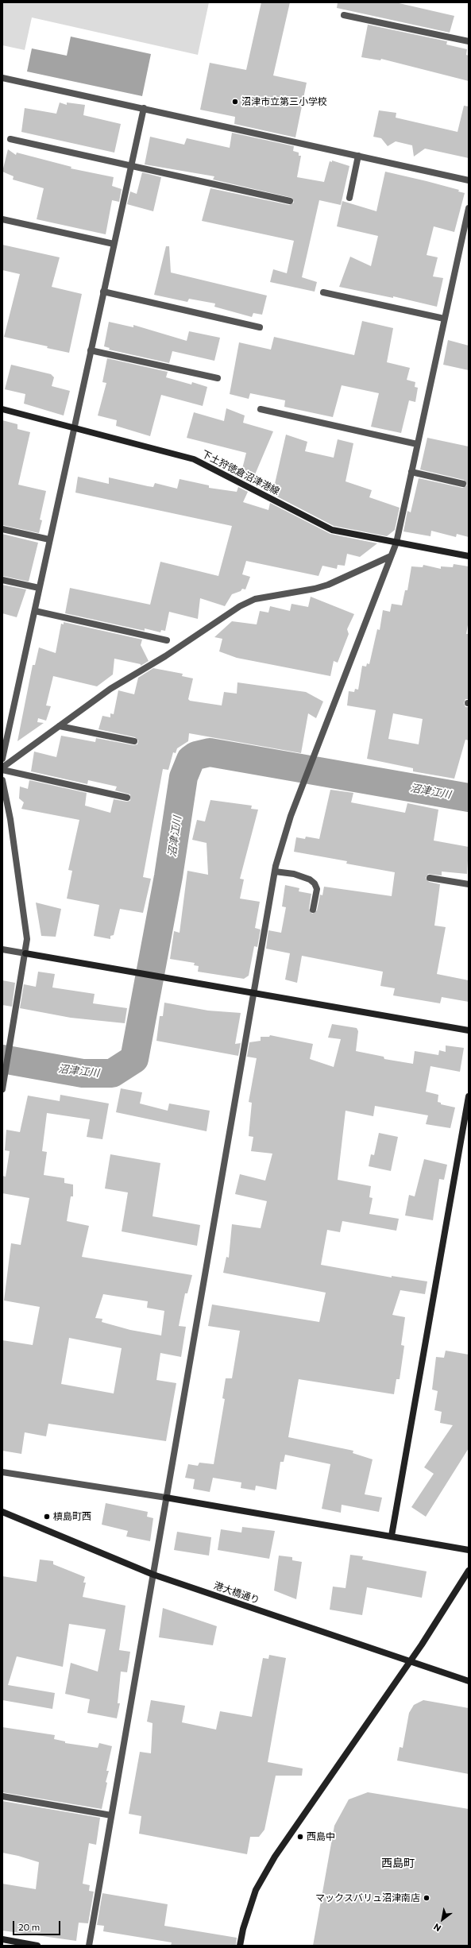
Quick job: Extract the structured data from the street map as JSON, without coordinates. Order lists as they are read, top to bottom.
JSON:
{
  "streets": {
    "street": ["下土狩徳倉沼津港線", "港大橋通り"]
  },
  "districts": ["西島町"],
  "water": ["沼津江川"],
  "places": [
    "沼津市立第三小学校",
    "槙島町西",
    "西島中",
    "マックスバリュ沼津南店"
  ],
  "scale_bar": "20 m",
  "north": "bottom left"
}
